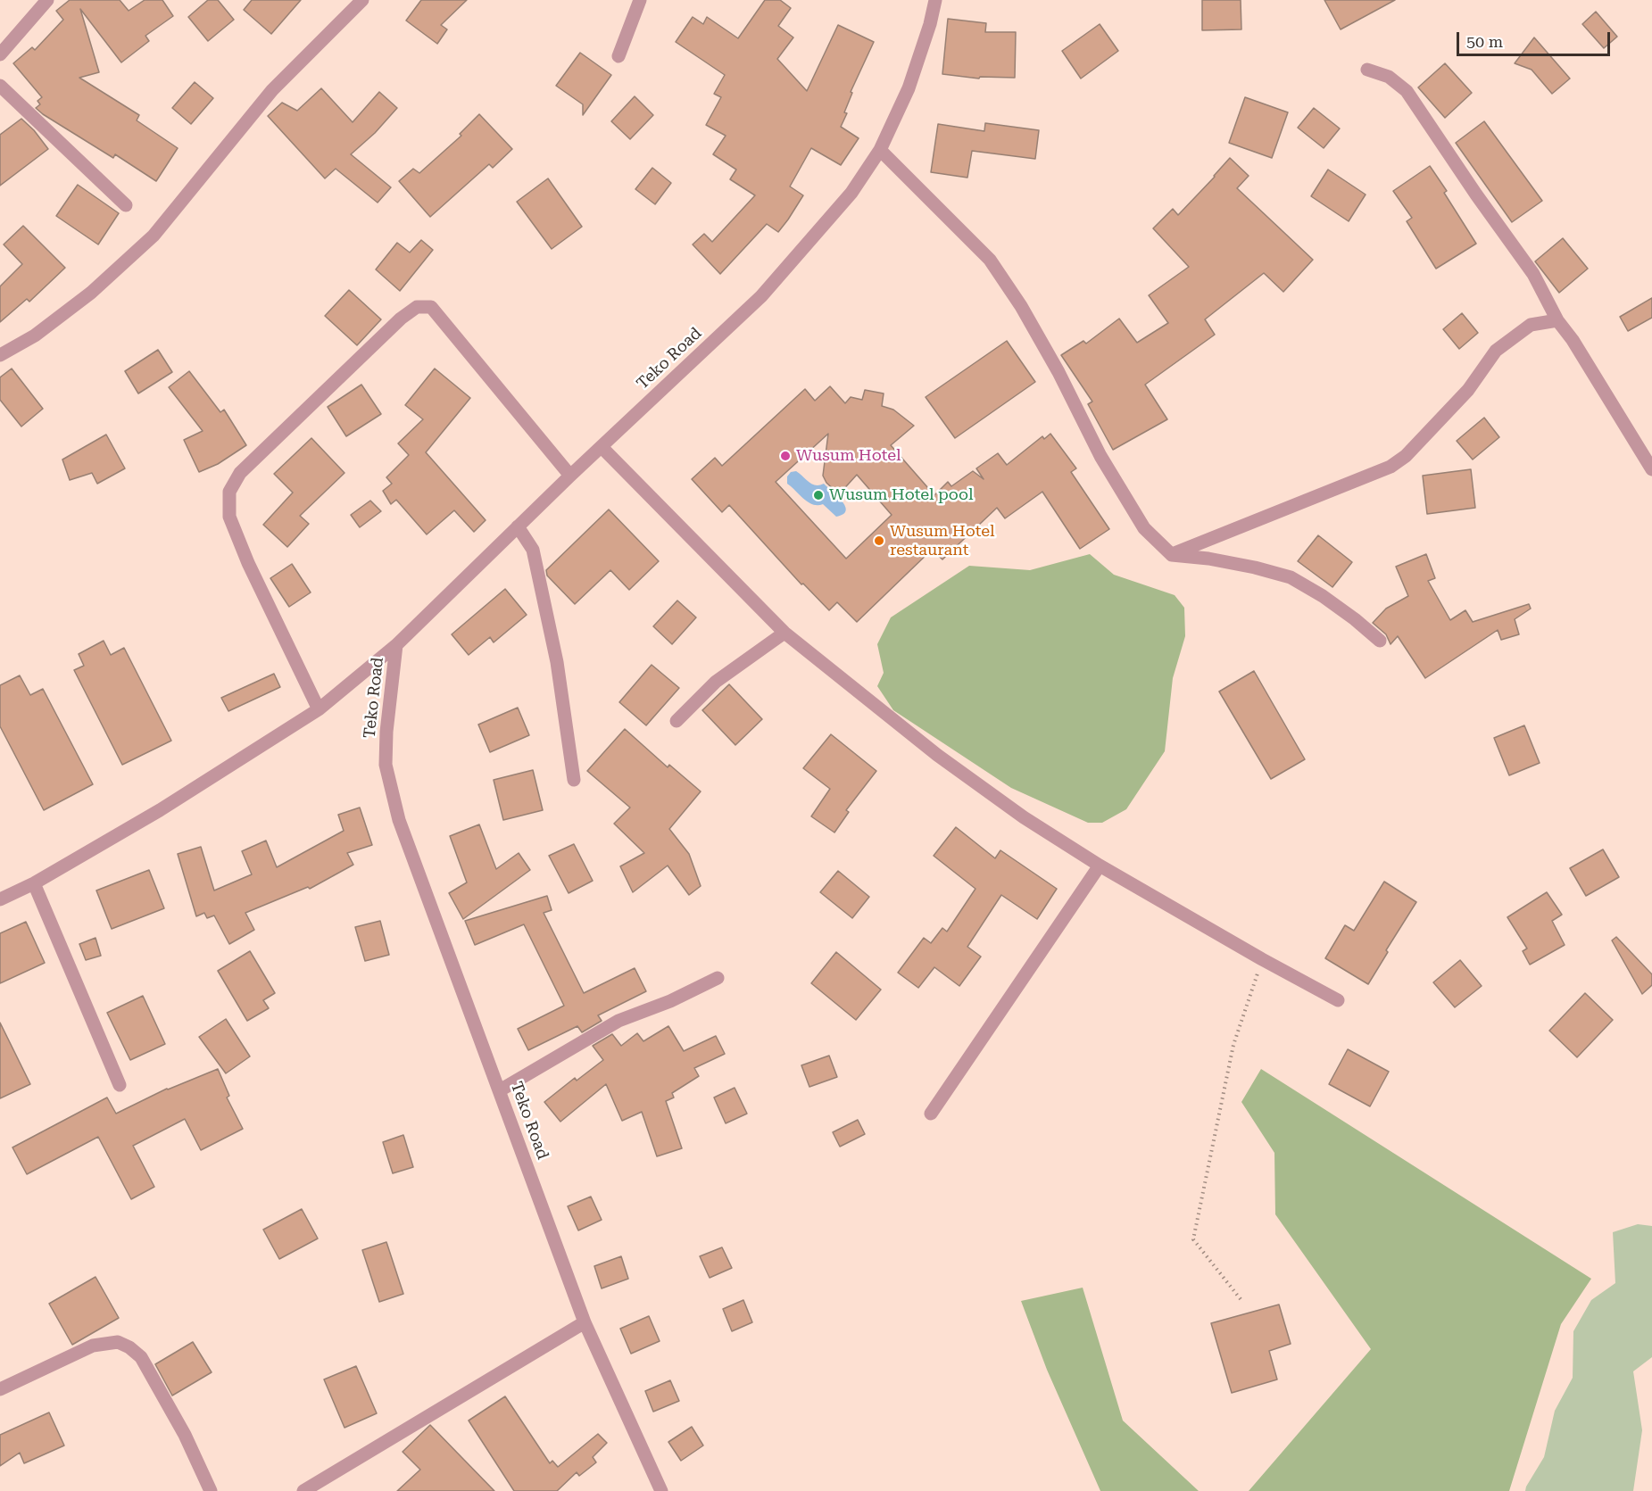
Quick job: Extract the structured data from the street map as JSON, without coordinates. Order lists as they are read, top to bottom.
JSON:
{
  "streets": {
    "street": ["Teko Road"]
  },
  "places": ["Wusum Hotel", "Wusum Hotel pool", "Wusum Hotel restaurant"],
  "scale_bar": "50 m"
}
